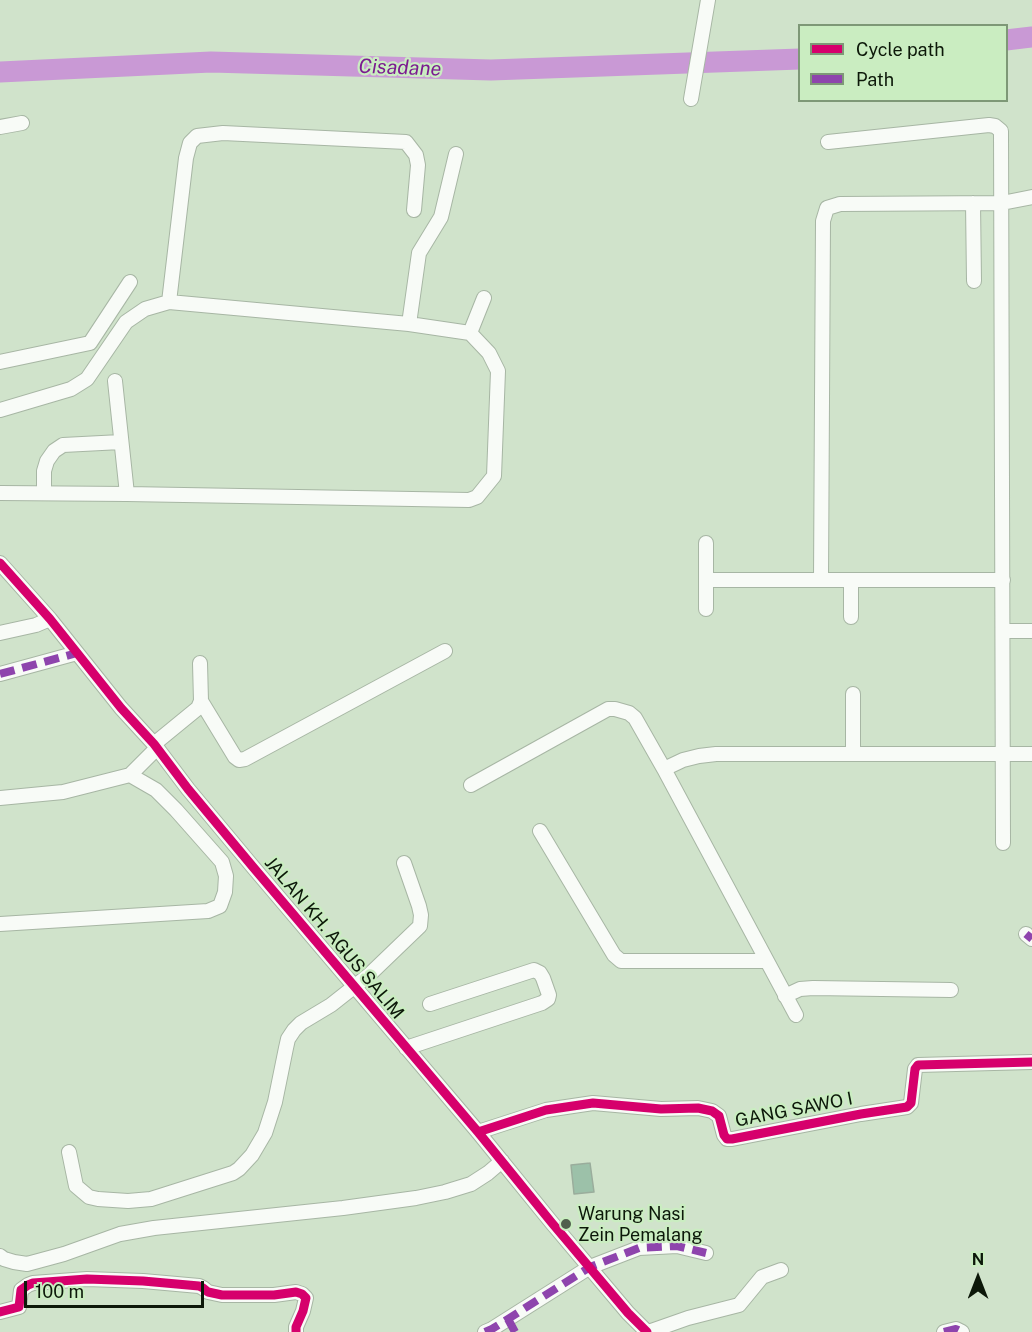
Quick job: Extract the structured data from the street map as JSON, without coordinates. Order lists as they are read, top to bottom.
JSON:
{
  "streets": {
    "street": ["JALAN KH. AGUS SALIM", "GANG SAWO I"]
  },
  "crossings": [
    ["JALAN KH. AGUS SALIM", "GANG SAWO I"]
  ],
  "water": ["Cisadane"],
  "places": ["Warung Nasi Zein Pemalang"],
  "legend": ["Cycle path", "Path"],
  "scale_bar": "100 m",
  "north": "top"
}
